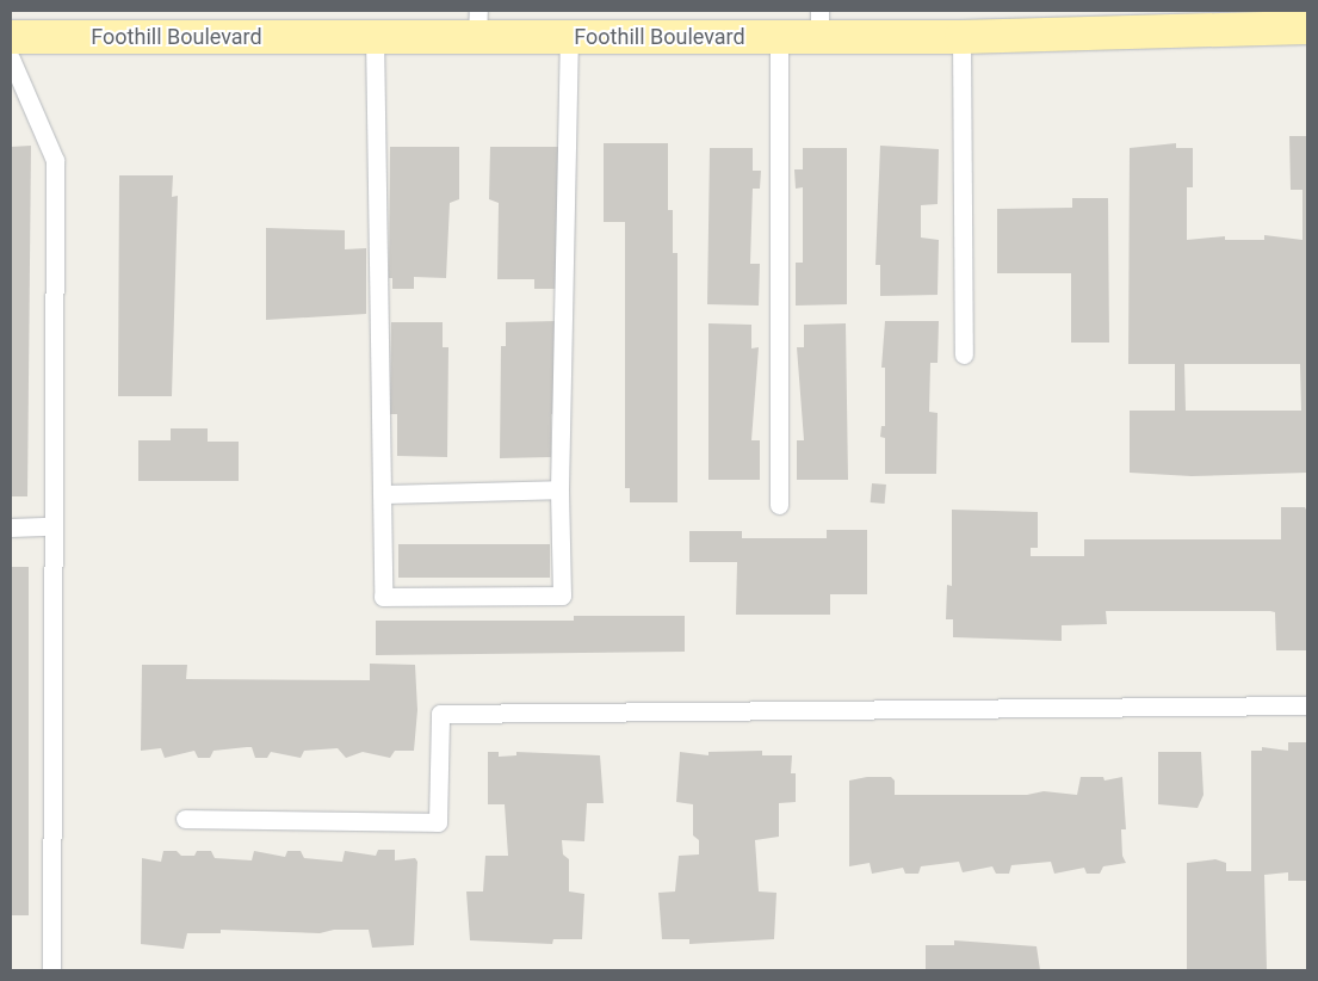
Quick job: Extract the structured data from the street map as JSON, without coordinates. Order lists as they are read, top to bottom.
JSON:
{
  "streets": {
    "main road": ["Foothill Boulevard"]
  }
}
